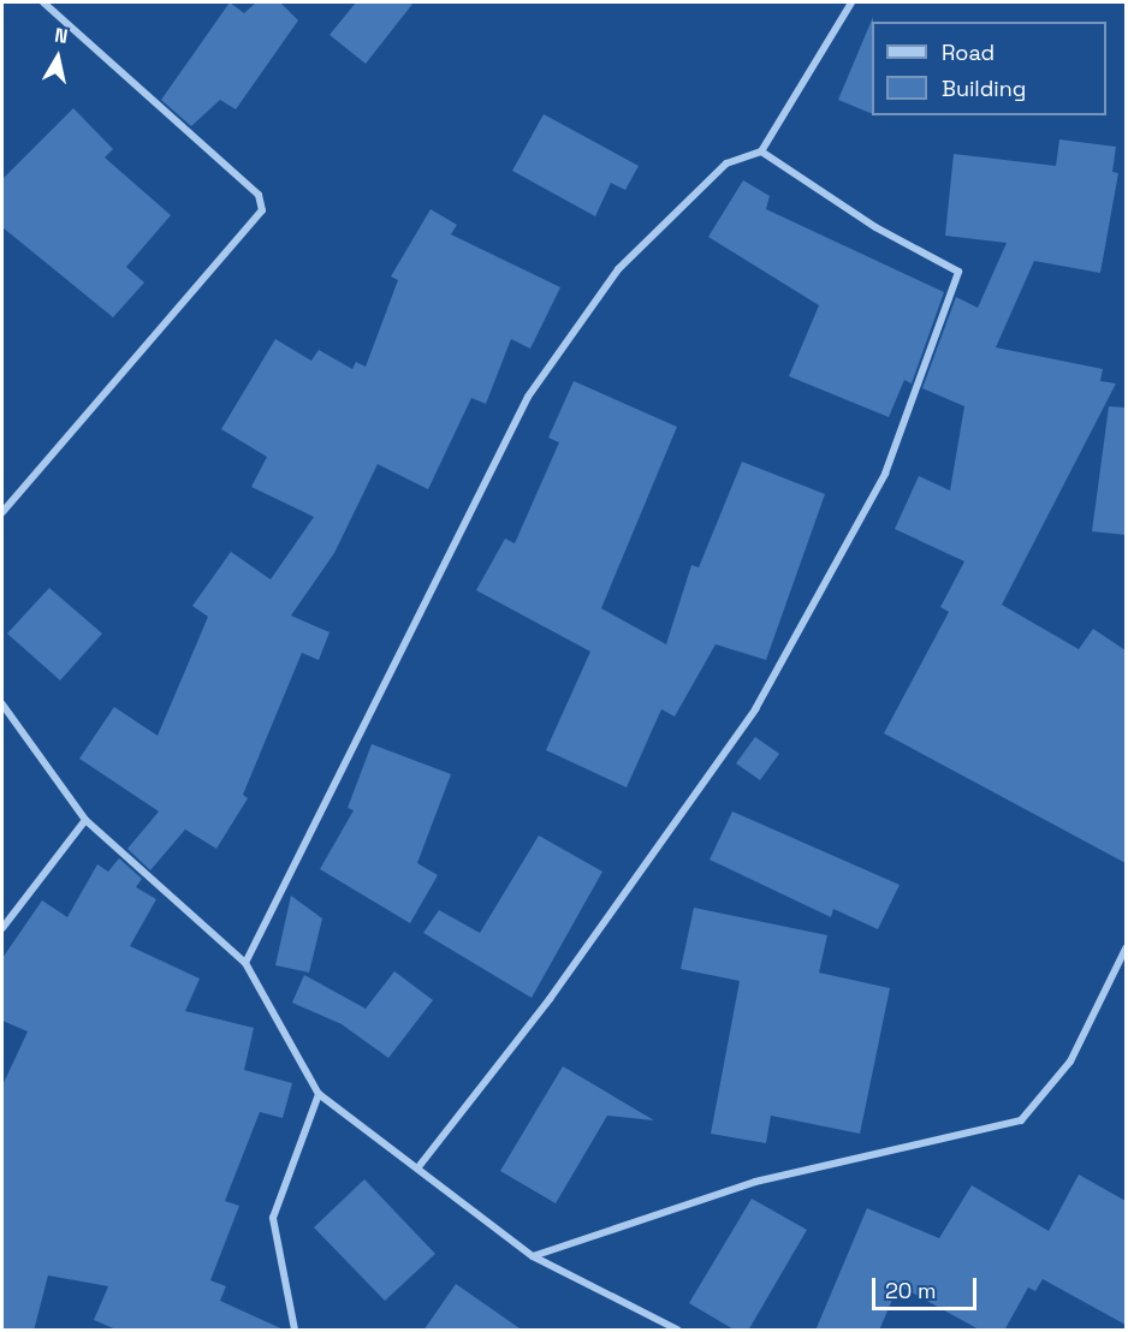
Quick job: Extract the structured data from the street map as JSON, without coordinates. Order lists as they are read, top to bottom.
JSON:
{
  "legend": ["Road", "Building"],
  "scale_bar": "20 m",
  "north": "top"
}
